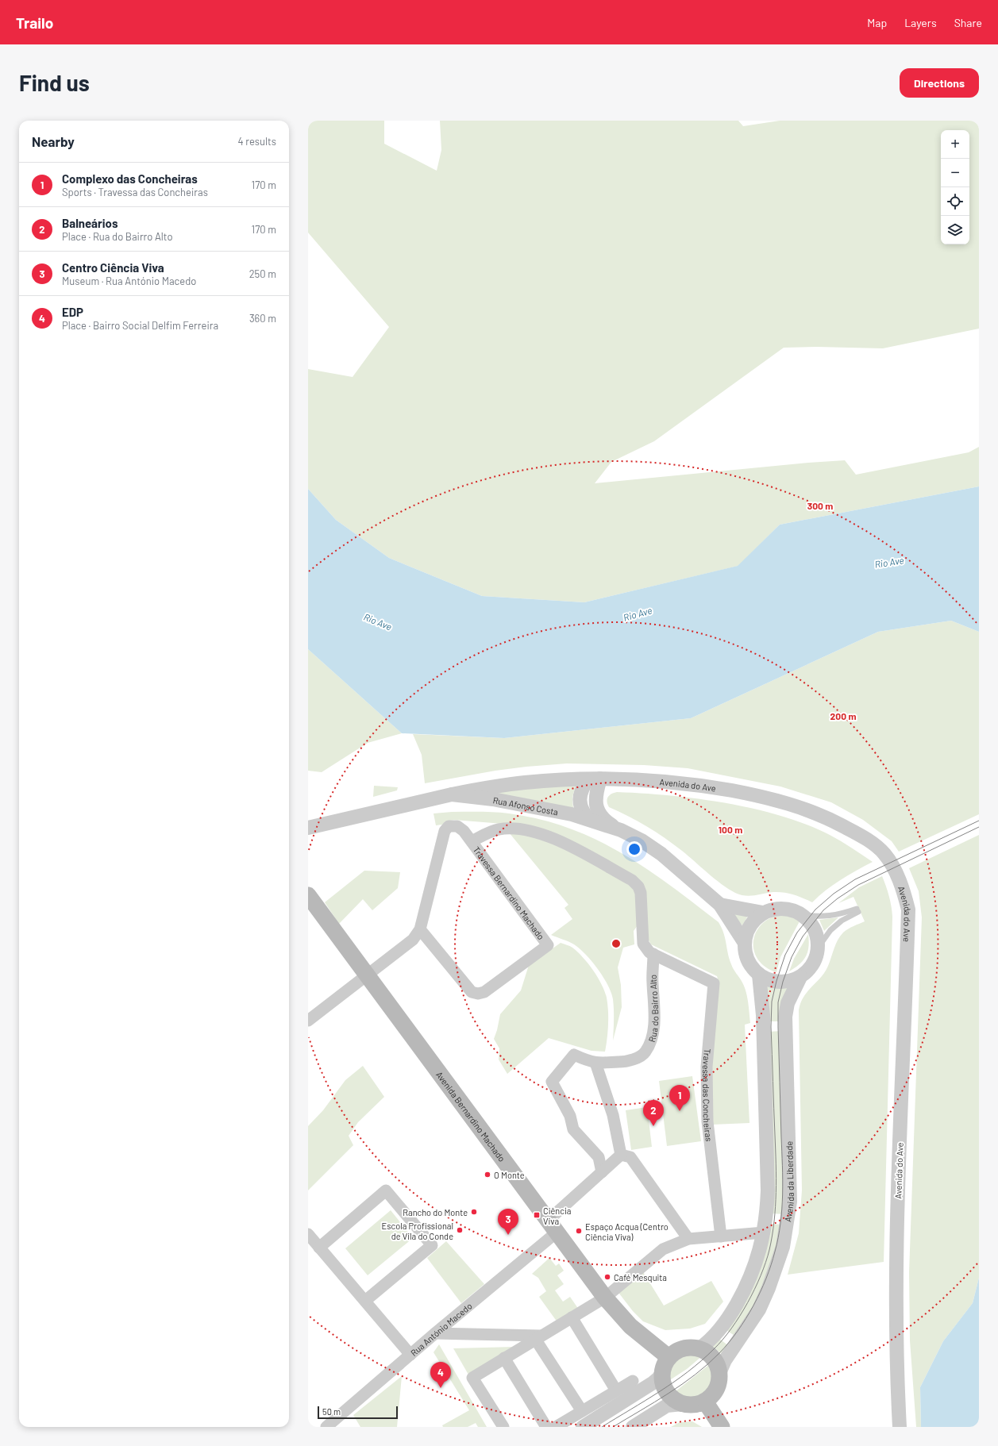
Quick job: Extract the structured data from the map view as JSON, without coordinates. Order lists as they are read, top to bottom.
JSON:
{
  "streets": {
    "main road": ["Avenida Bernardino Machado"],
    "street": [
      "Avenida do Ave",
      "Rua Afonso Costa",
      "Travessa Bernardino Machado",
      "Rua do Bairro Alto",
      "Travessa das Concheiras",
      "Avenida da Liberdade",
      "Rua António Macedo"
    ]
  },
  "crossings": [
    ["Avenida do Ave", "Rua Afonso Costa"],
    ["Rua Afonso Costa", "Avenida da Liberdade"],
    ["Travessa Bernardino Machado", "Avenida Bernardino Machado"],
    ["Rua do Bairro Alto", "Travessa das Concheiras"],
    ["Avenida Bernardino Machado", "Avenida da Liberdade"],
    ["Avenida Bernardino Machado", "Rua António Macedo"]
  ],
  "water": ["Rio Ave"],
  "places": {
    "other": [
      "O Monte",
      "Rancho do Monte",
      "Escola Profissional de Vila do Conde",
      "Espaço Acqua (Centro Ciência Viva)",
      "Café Mesquita"
    ],
    "transit": ["Ciência Viva"]
  },
  "scale_bar": "50 m",
  "page": {
    "header": "Trailo",
    "nav": ["Map", "Layers", "Share"],
    "buttons": "Directions",
    "title": "Find us",
    "heading": ["Nearby", "4 results"],
    "map_buttons": ["+", "−"],
    "list": [
      {
        "mark": "1",
        "name": "Complexo das Concheiras",
        "note": "Sports · Travessa das Concheiras",
        "value": "170 m"
      },
      {
        "mark": "2",
        "name": "Balneários",
        "note": "Place · Rua do Bairro Alto",
        "value": "170 m"
      },
      {
        "mark": "3",
        "name": "Centro Ciência Viva",
        "note": "Museum · Rua António Macedo",
        "value": "250 m"
      },
      {
        "mark": "4",
        "name": "EDP",
        "note": "Place · Bairro Social Delfim Ferreira",
        "value": "360 m"
      }
    ],
    "pins": [
      "1",
      "2",
      "3",
      "4"
    ],
    "scale": "50 m"
  },
  "rings": ["300 m", "200 m", "100 m"]
}
